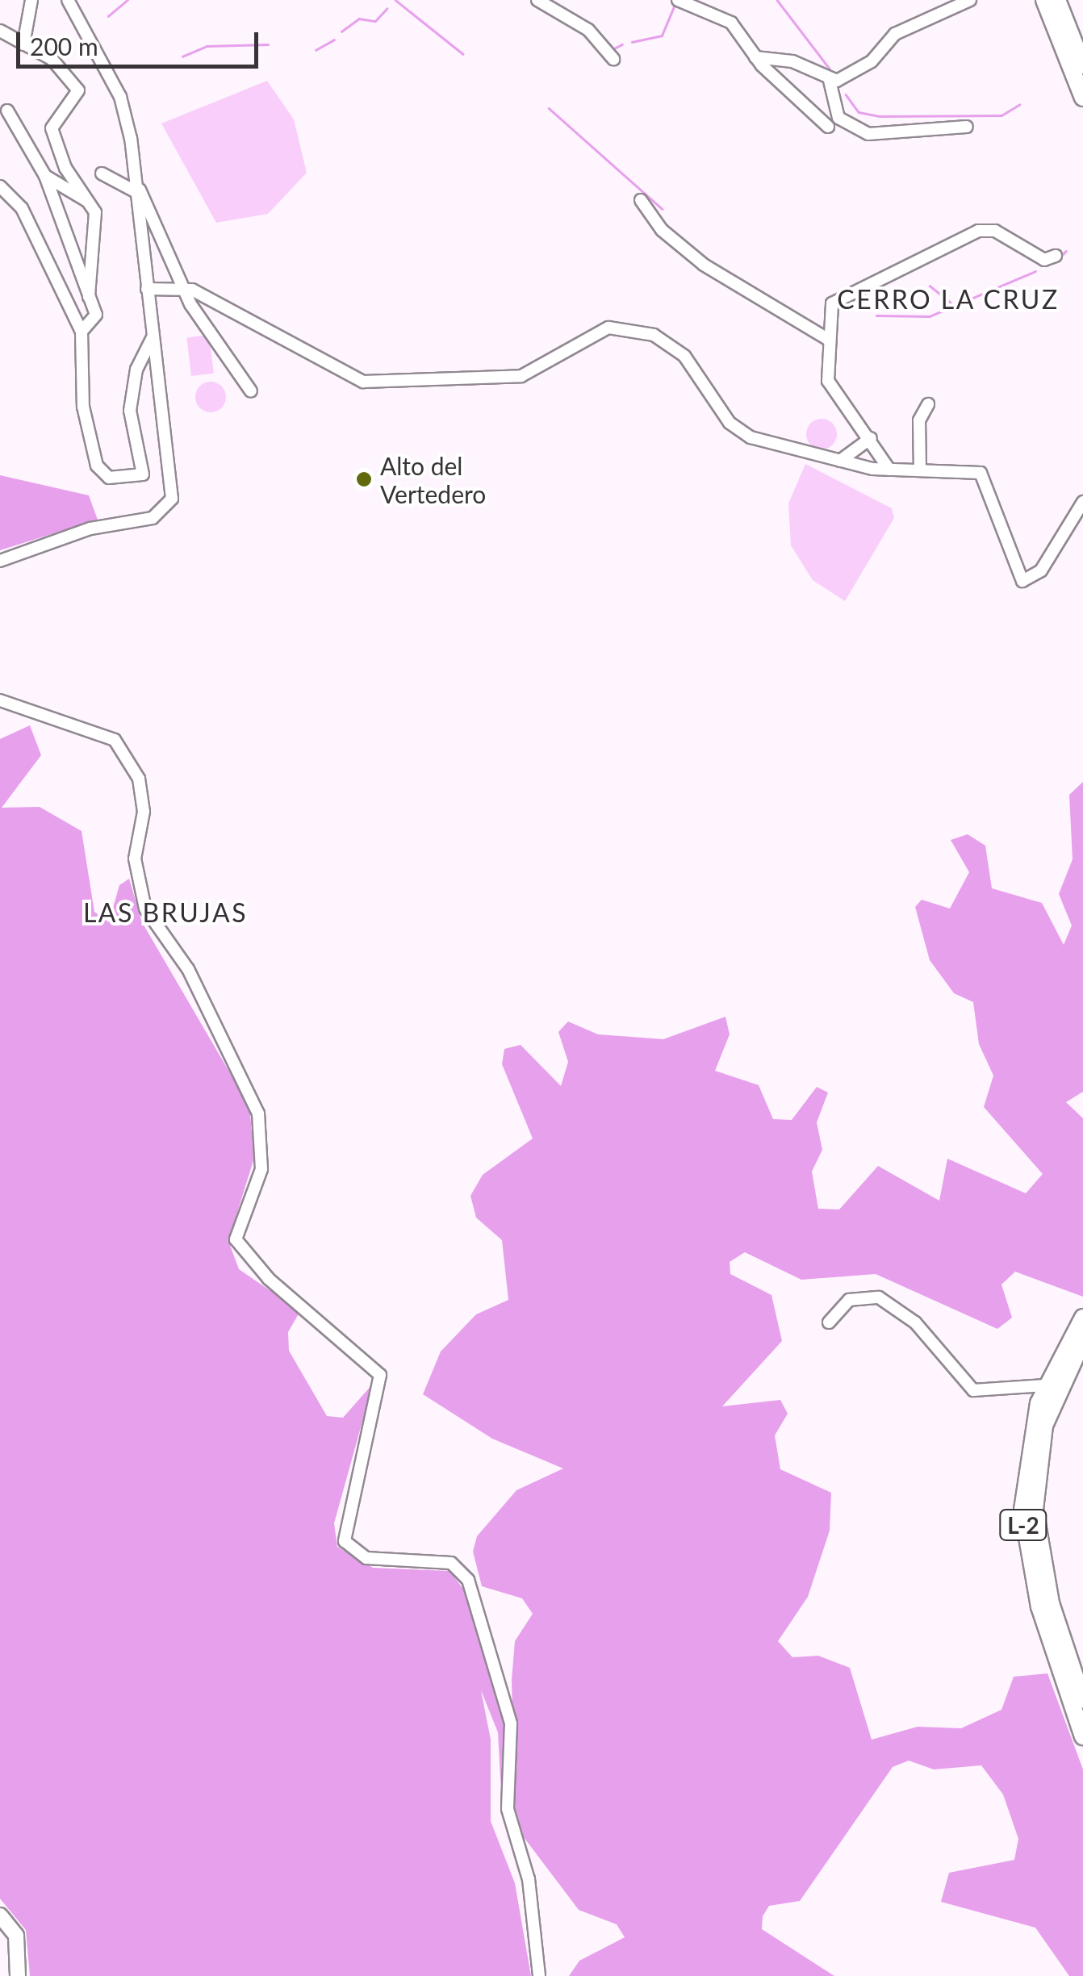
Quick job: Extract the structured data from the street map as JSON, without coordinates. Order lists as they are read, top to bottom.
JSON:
{
  "streets": {
    "highway": ["L-2"]
  },
  "districts": ["CERRO LA CRUZ", "LAS BRUJAS"],
  "places": ["Alto del Vertedero"],
  "scale_bar": "200 m"
}
